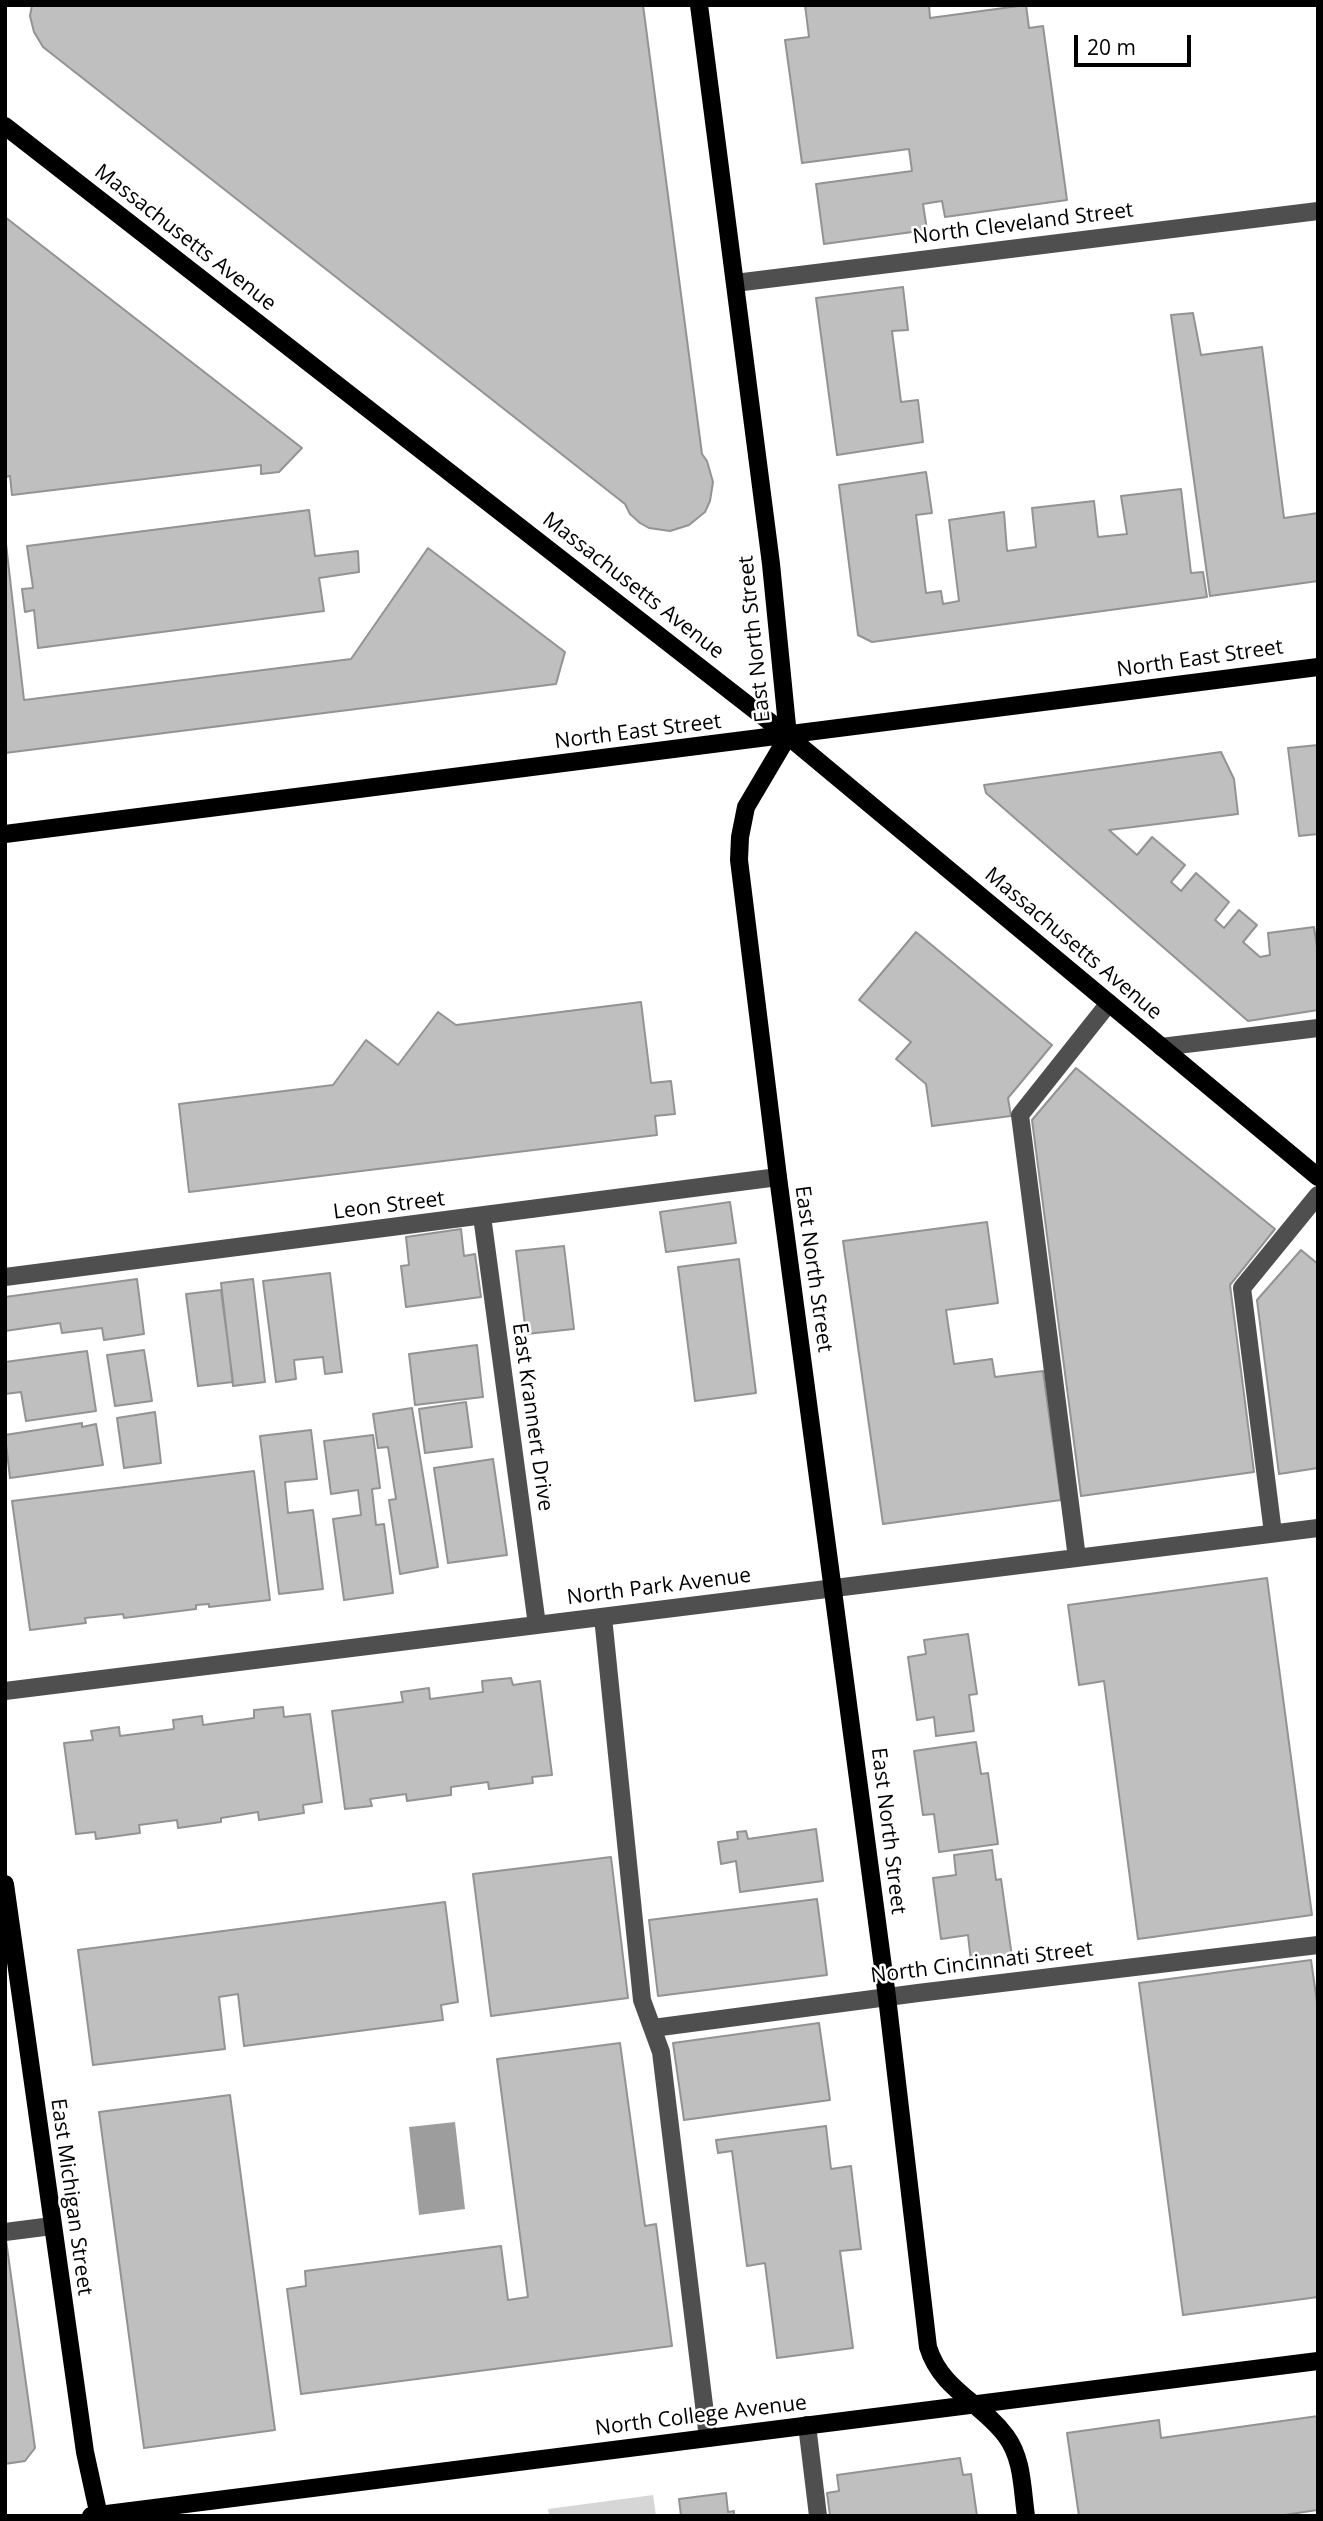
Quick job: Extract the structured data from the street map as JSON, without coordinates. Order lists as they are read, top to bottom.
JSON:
{
  "streets": {
    "main road": [
      "Massachusetts Avenue",
      "East North Street",
      "North East Street",
      "East Michigan Street",
      "North College Avenue"
    ],
    "street": [
      "North Cleveland Street",
      "Leon Street",
      "East Krannert Drive",
      "North Park Avenue",
      "North Cincinnati Street"
    ]
  },
  "crossings": [
    ["North Cleveland Street", "East North Street"],
    ["Massachusetts Avenue", "East North Street"],
    ["Massachusetts Avenue", "North East Street"],
    ["East North Street", "North East Street"],
    ["East North Street", "Leon Street"],
    ["East North Street", "North Park Avenue"],
    ["East North Street", "North Cincinnati Street"],
    ["East North Street", "North College Avenue"],
    ["Leon Street", "East Krannert Drive"],
    ["East Krannert Drive", "North Park Avenue"],
    ["East Michigan Street", "North College Avenue"]
  ],
  "scale_bar": "20 m"
}
